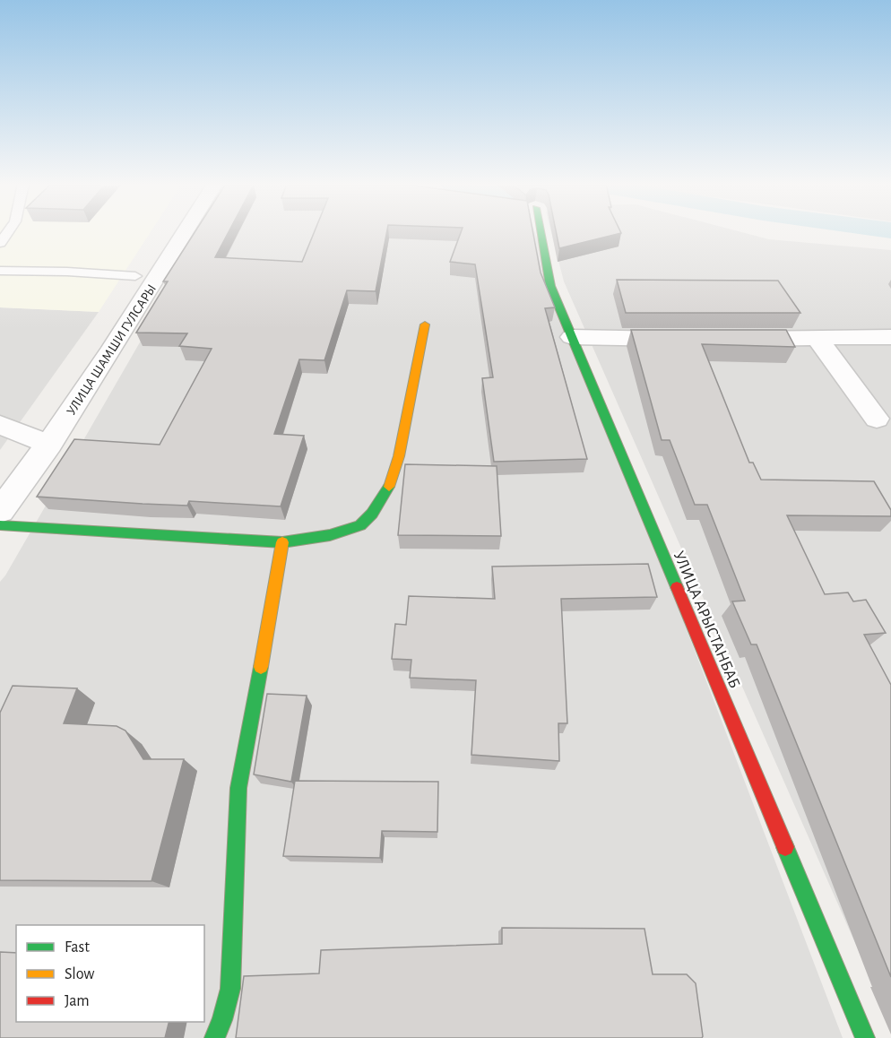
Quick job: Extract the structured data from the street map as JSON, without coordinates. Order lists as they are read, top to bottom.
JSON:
{
  "streets": {
    "street": ["УЛИЦА ШАМШИ ГУЛСАРЫ", "УЛИЦА АРЫСТАНБАБ"]
  },
  "legend": ["Fast", "Slow", "Jam"]
}
